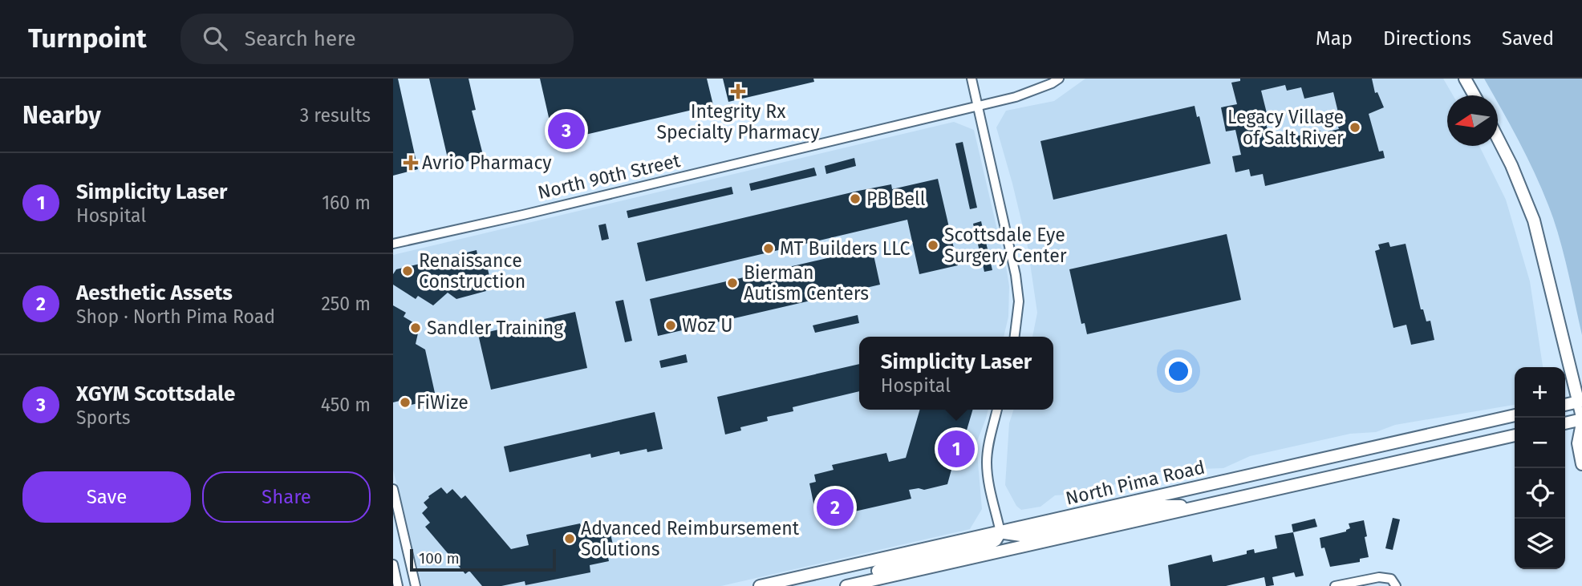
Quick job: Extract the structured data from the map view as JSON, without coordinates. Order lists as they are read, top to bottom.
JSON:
{
  "streets": {
    "main road": ["North Pima Road"],
    "street": ["North 90th Street"]
  },
  "places": {
    "health": ["Integrity Rx Specialty Pharmacy", "Avrio Pharmacy"],
    "other": [
      "Legacy Village of Salt River",
      "PB Bell",
      "Scottsdale Eye Surgery Center",
      "MT Builders LLC",
      "Renaissance Construction",
      "Bierman Autism Centers",
      "Woz U",
      "Sandler Training",
      "FiWize",
      "Advanced Reimbursement Solutions"
    ]
  },
  "scale_bar": "100 m",
  "north": "left",
  "page": {
    "header": "Turnpoint",
    "search": "Search here",
    "nav": ["Map", "Directions", "Saved"],
    "heading": ["Nearby", "3 results"],
    "pins": ["3", "1", "2"],
    "list": [
      {
        "mark": "1",
        "name": "Simplicity Laser",
        "note": "Hospital",
        "value": "160 m"
      },
      {
        "mark": "2",
        "name": "Aesthetic Assets",
        "note": "Shop · North Pima Road",
        "value": "250 m"
      },
      {
        "mark": "3",
        "name": "XGYM Scottsdale",
        "note": "Sports",
        "value": "450 m"
      }
    ],
    "popup": ["Simplicity Laser", "Hospital"],
    "map_buttons": ["+", "−"],
    "buttons": ["Save", "Share"],
    "scale": "100 m"
  }
}
